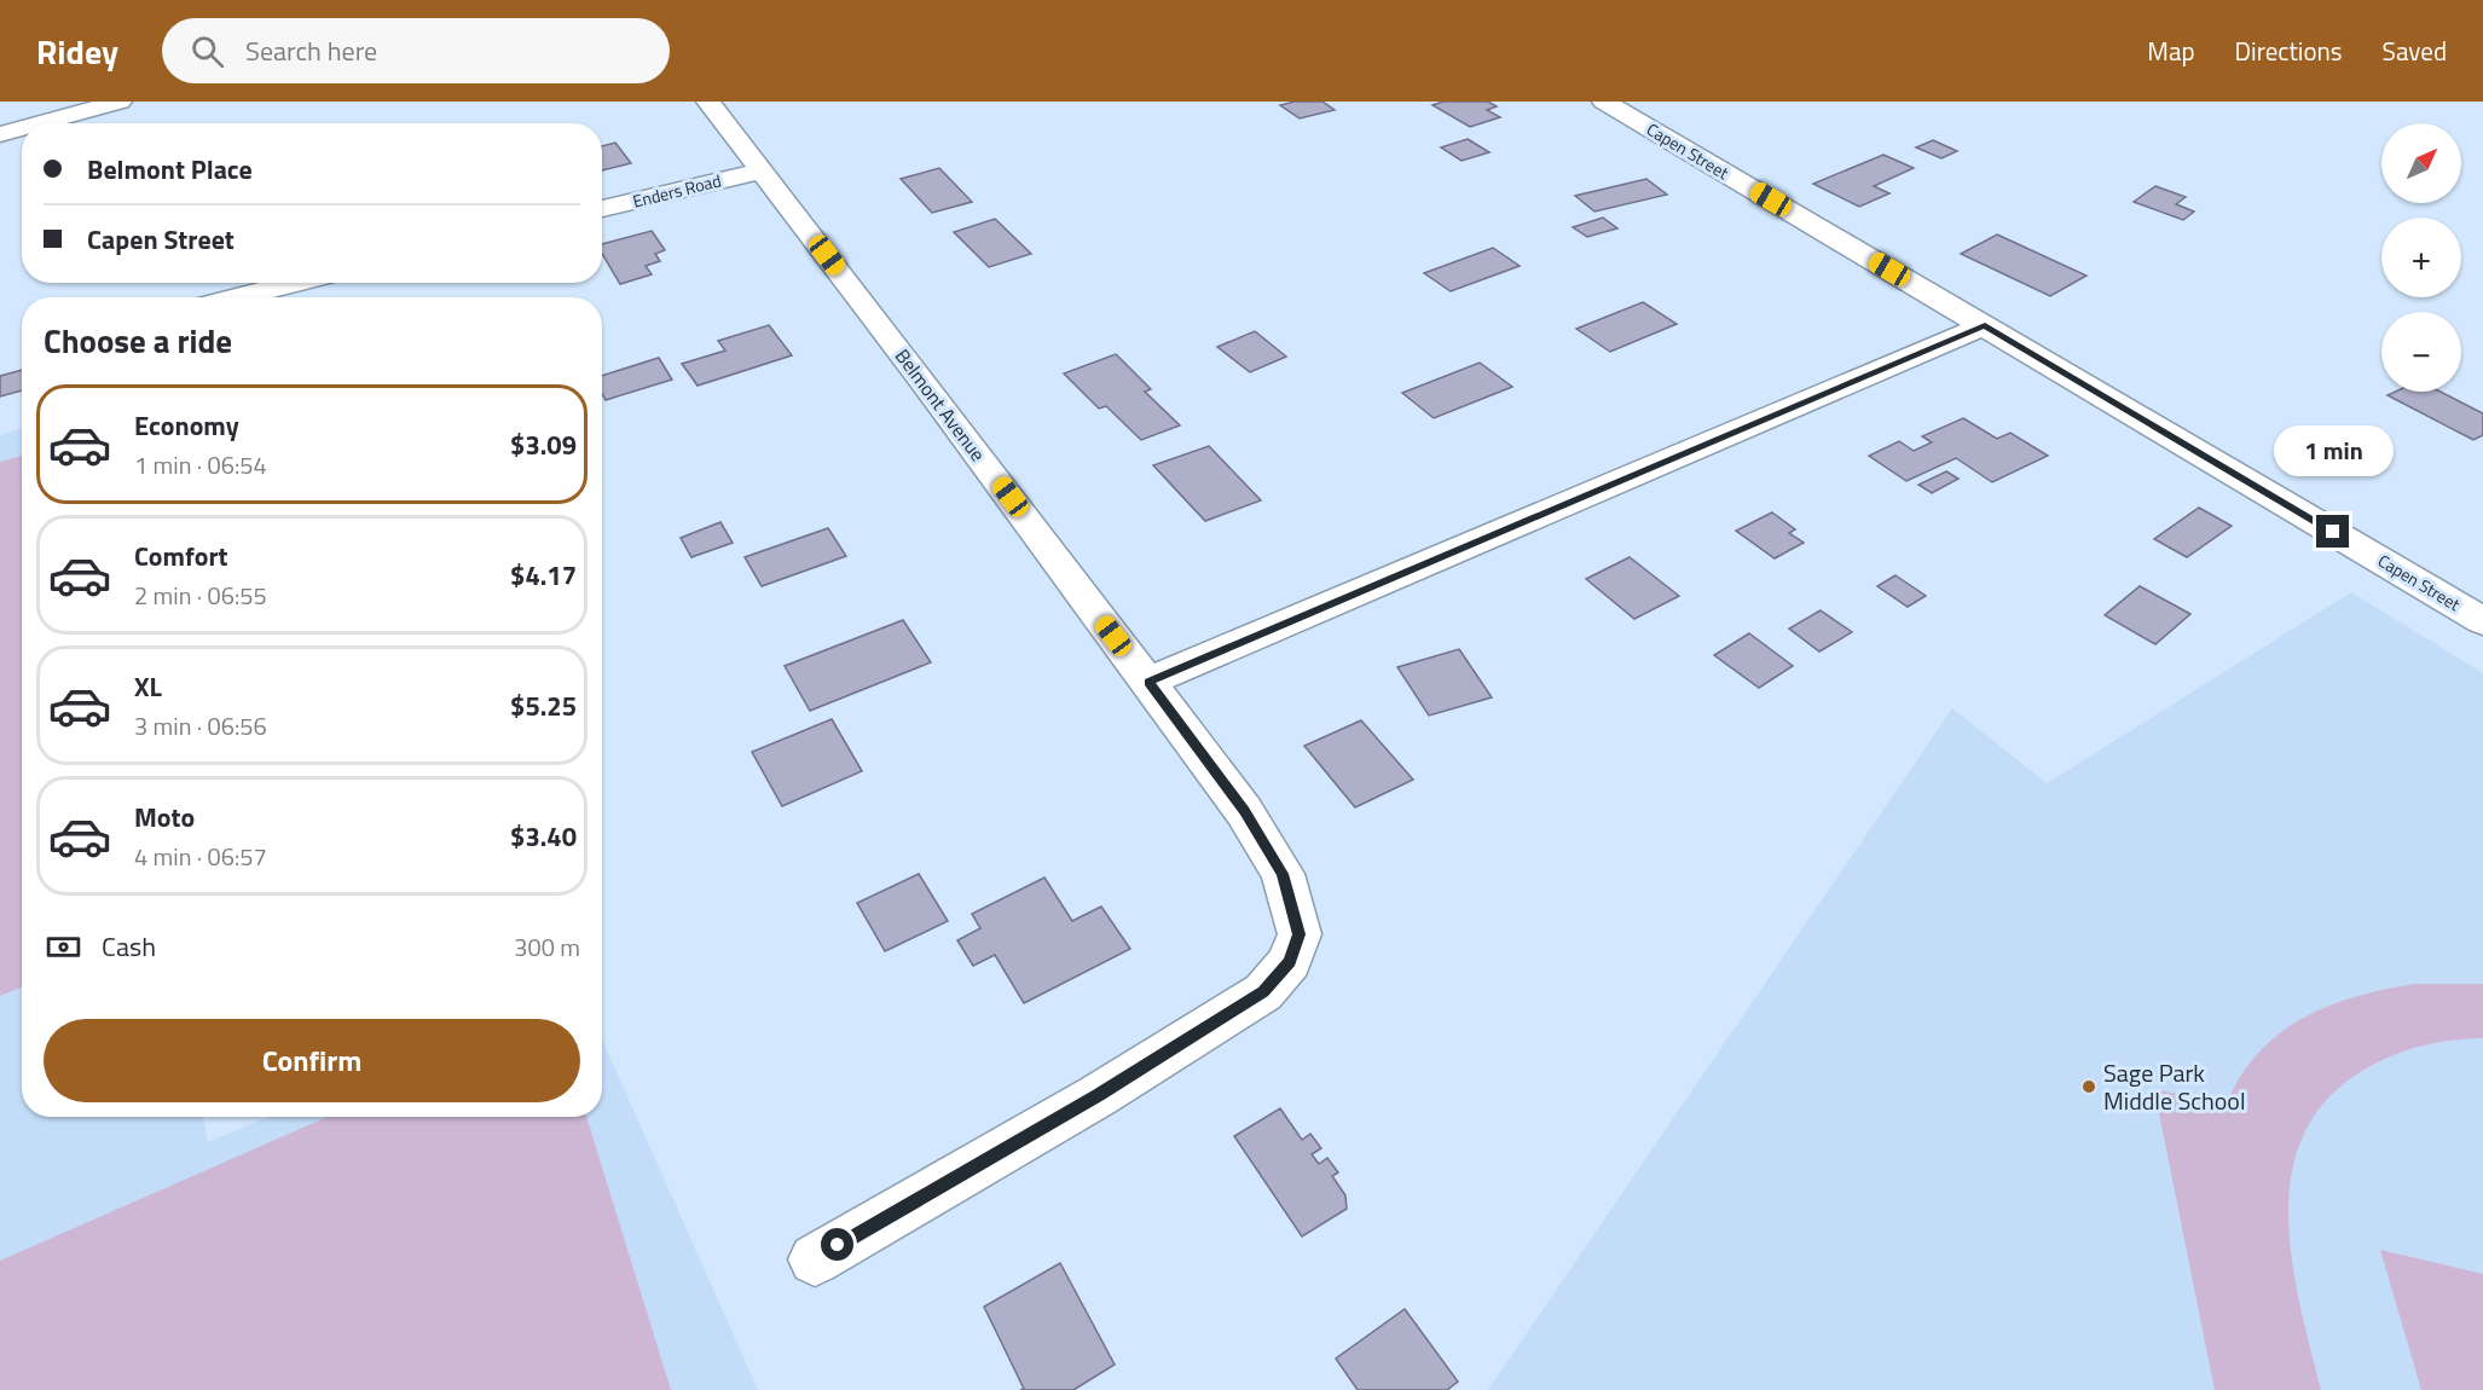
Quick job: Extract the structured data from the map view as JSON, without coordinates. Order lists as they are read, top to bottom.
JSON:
{
  "streets": {
    "main road": ["Capen Street", "Enders Road", "Belmont Avenue"]
  },
  "crossings": [
    ["Enders Road", "Belmont Avenue"]
  ],
  "places": ["Sage Park Middle School"],
  "north": "top right",
  "page": {
    "header": "Ridey",
    "search": "Search here",
    "nav": ["Map", "Directions", "Saved"],
    "map_buttons": ["+", "−"],
    "banner": ["Belmont Place", "Capen Street"],
    "heading": "Choose a ride",
    "list": [
      {
        "name": "Economy",
        "note": "1 min · 06:54",
        "value": "$3.09"
      },
      {
        "name": "Comfort",
        "note": "2 min · 06:55",
        "value": "$4.17"
      },
      {
        "name": "XL",
        "note": "3 min · 06:56",
        "value": "$5.25"
      },
      {
        "name": "Moto",
        "note": "4 min · 06:57",
        "value": "$3.40"
      }
    ],
    "bubble": "1 min",
    "pay": ["Cash", "300 m"],
    "buttons": "Confirm"
  }
}
